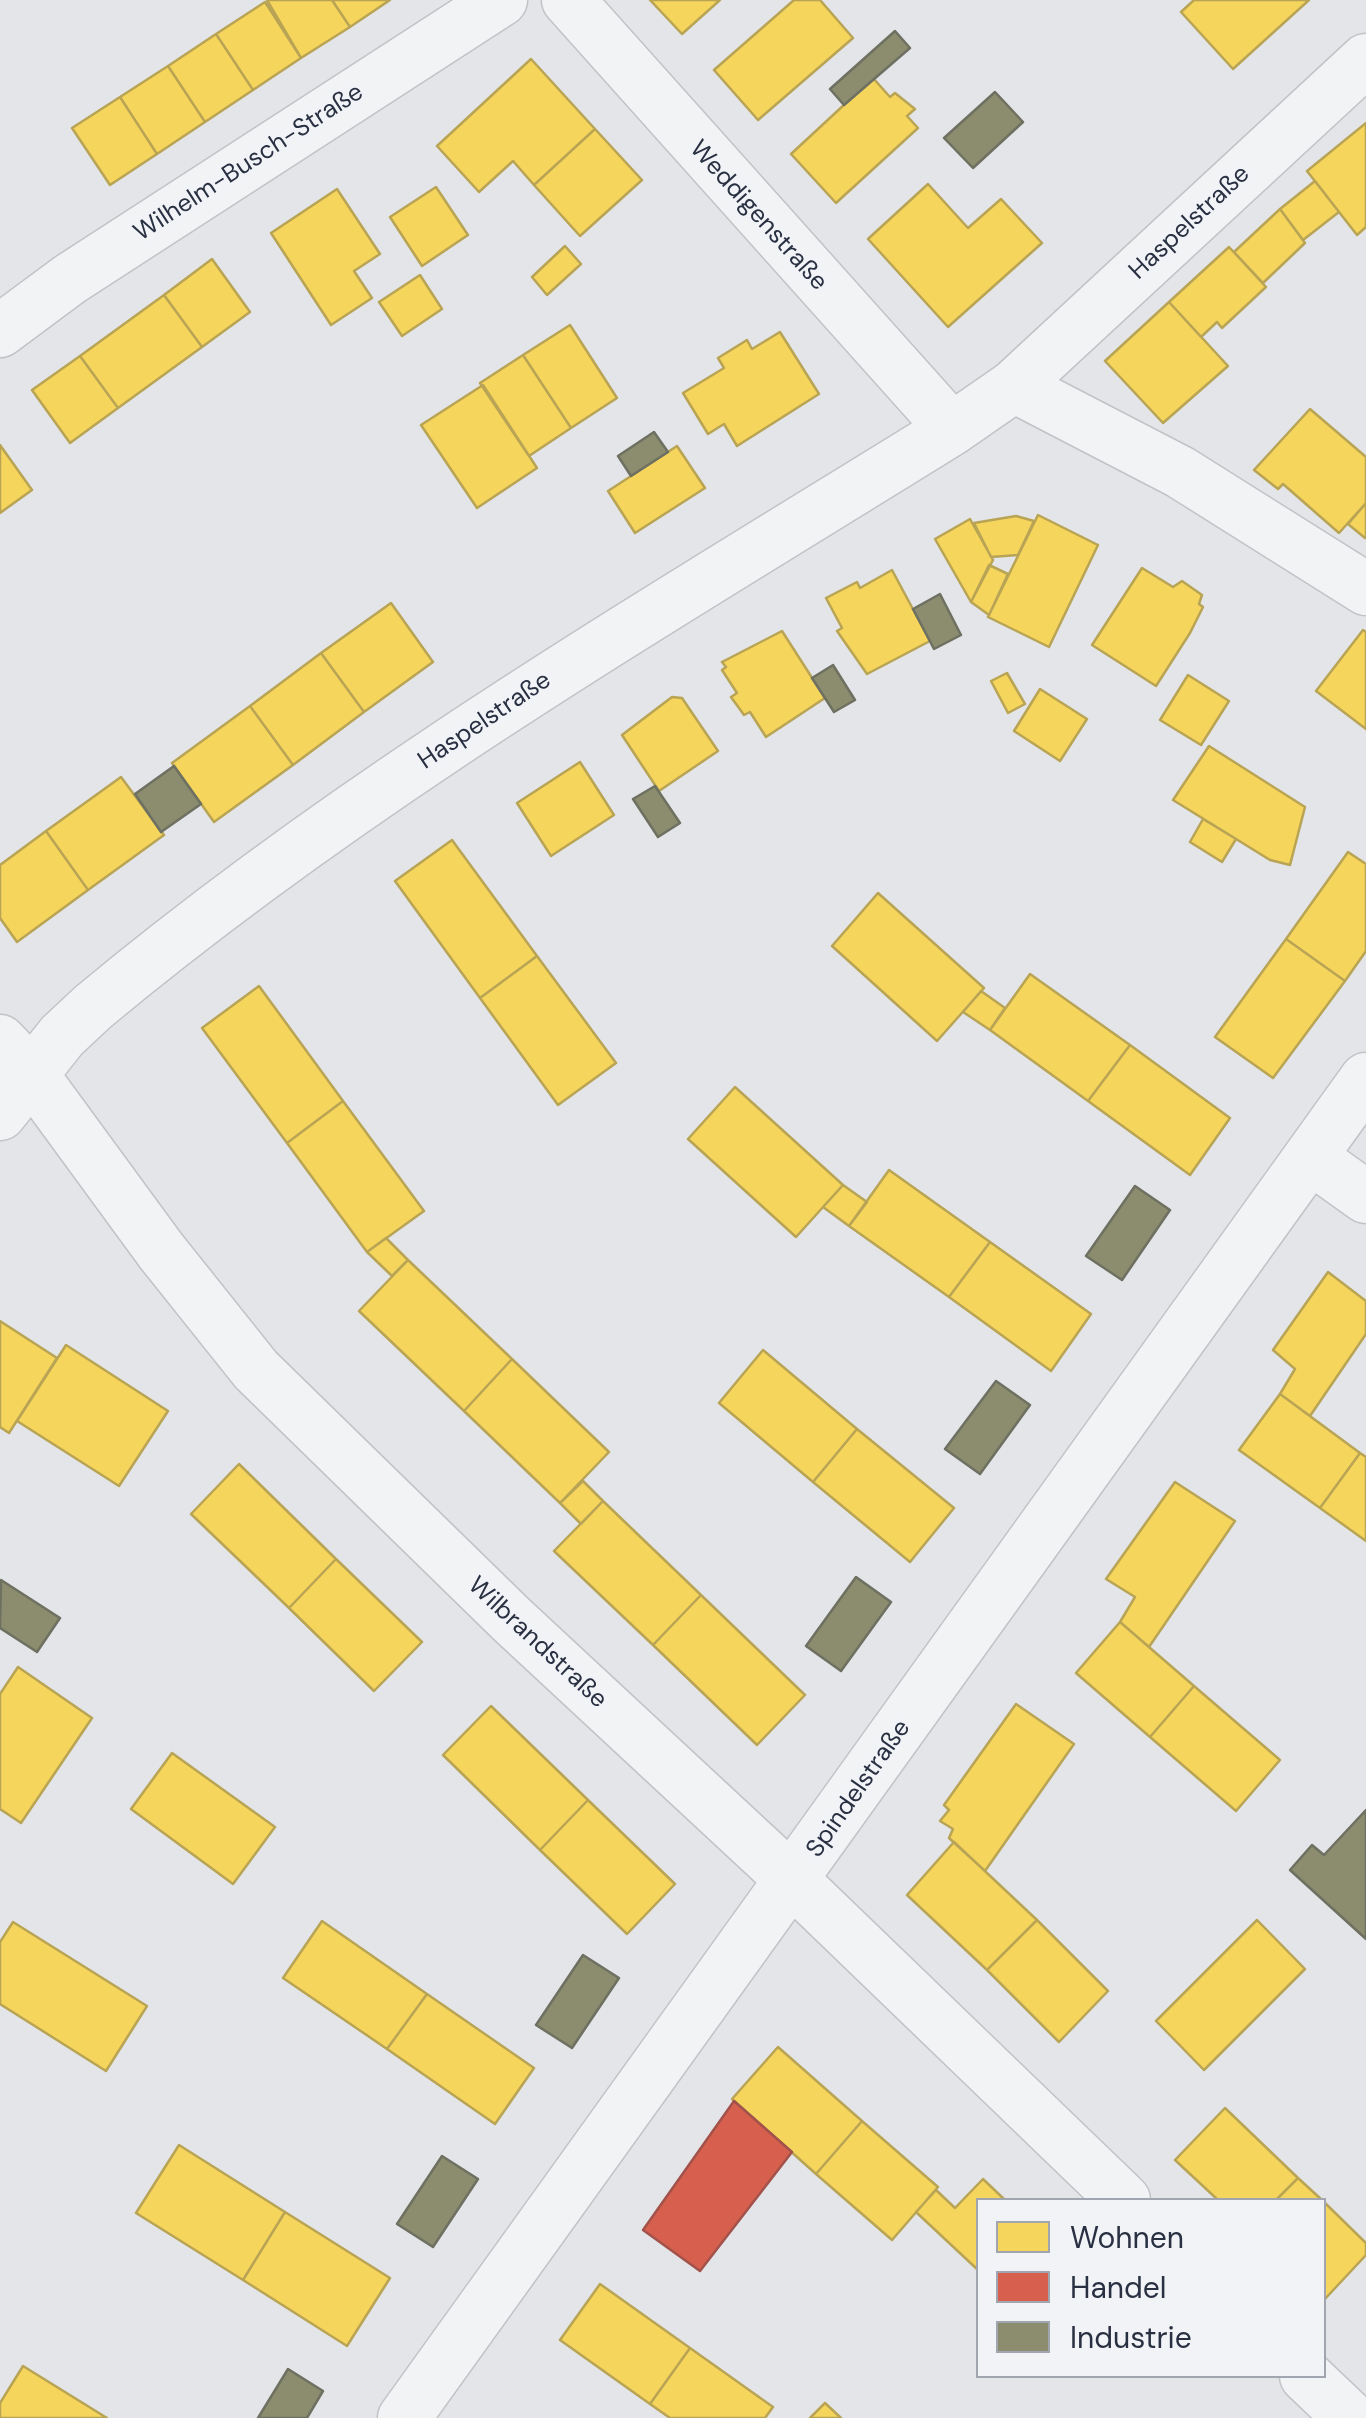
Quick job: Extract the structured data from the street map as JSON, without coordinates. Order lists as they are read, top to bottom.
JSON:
{
  "streets": {
    "street": [
      "Wilhelm-Busch-Straße",
      "Weddigenstraße",
      "Haspelstraße",
      "Wilbrandstraße",
      "Spindelstraße"
    ]
  },
  "crossings": [
    ["Weddigenstraße", "Haspelstraße"],
    ["Haspelstraße", "Wilbrandstraße"],
    ["Wilbrandstraße", "Spindelstraße"]
  ],
  "legend": ["Wohnen", "Handel", "Industrie"]
}
